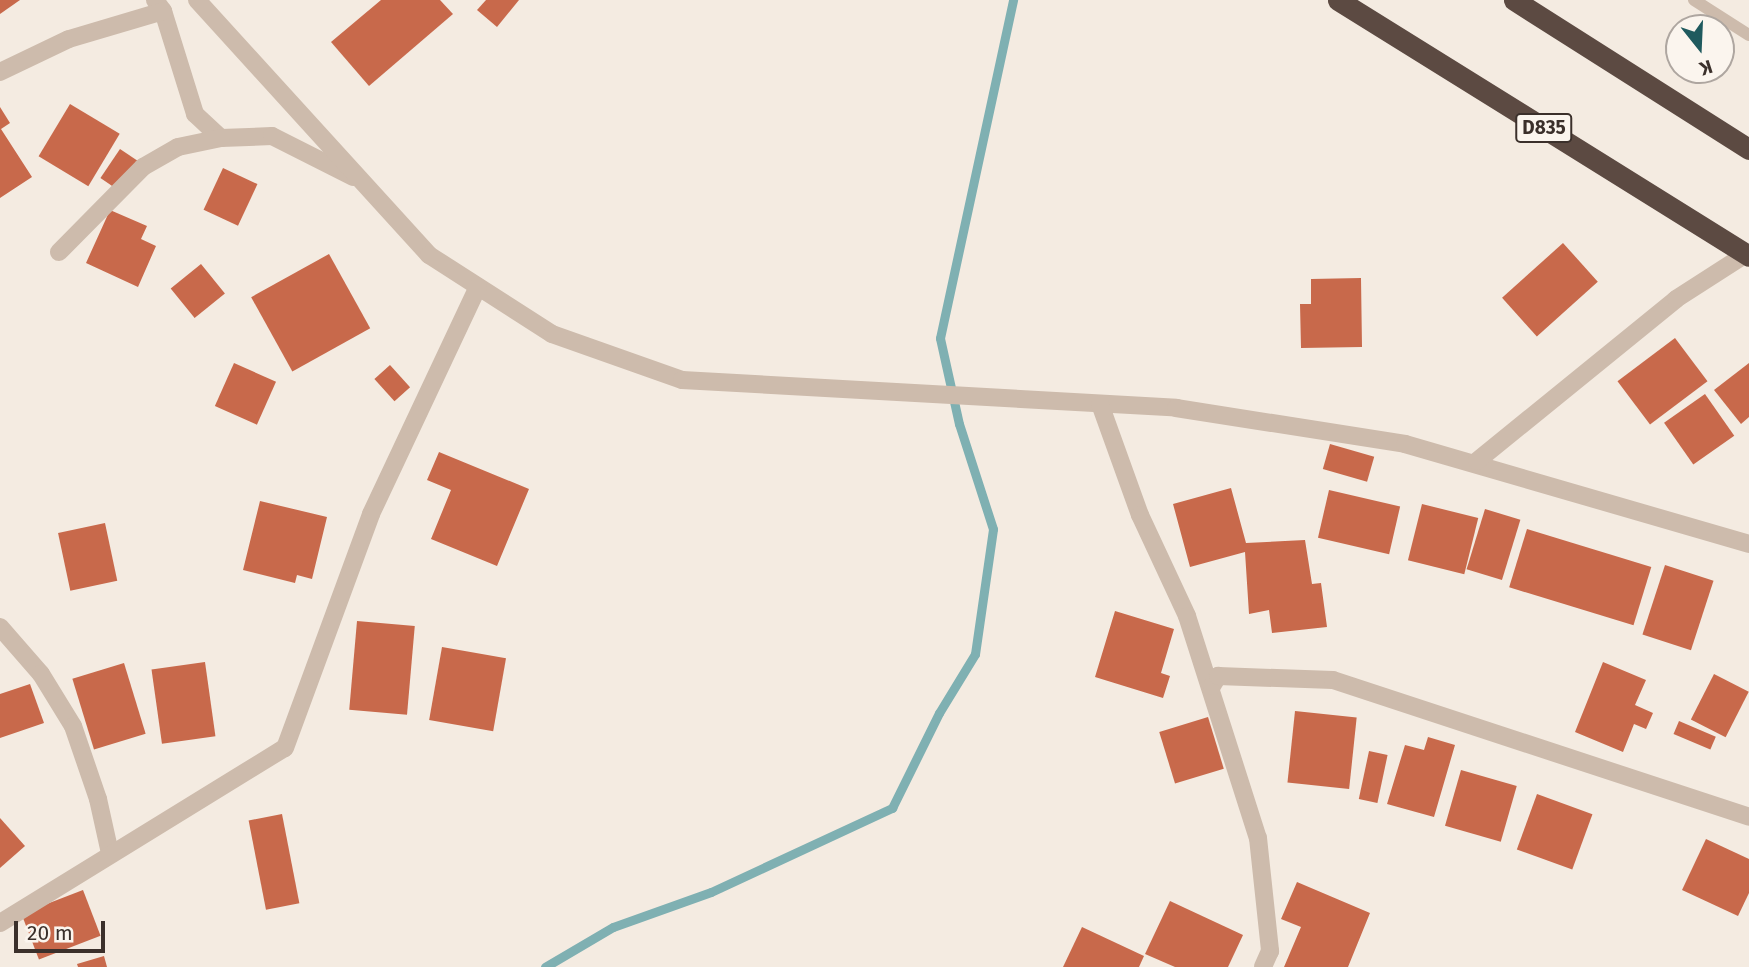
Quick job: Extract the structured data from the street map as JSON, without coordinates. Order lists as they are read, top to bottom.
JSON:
{
  "streets": {
    "highway": ["D835"]
  },
  "scale_bar": "20 m",
  "north": "bottom"
}
